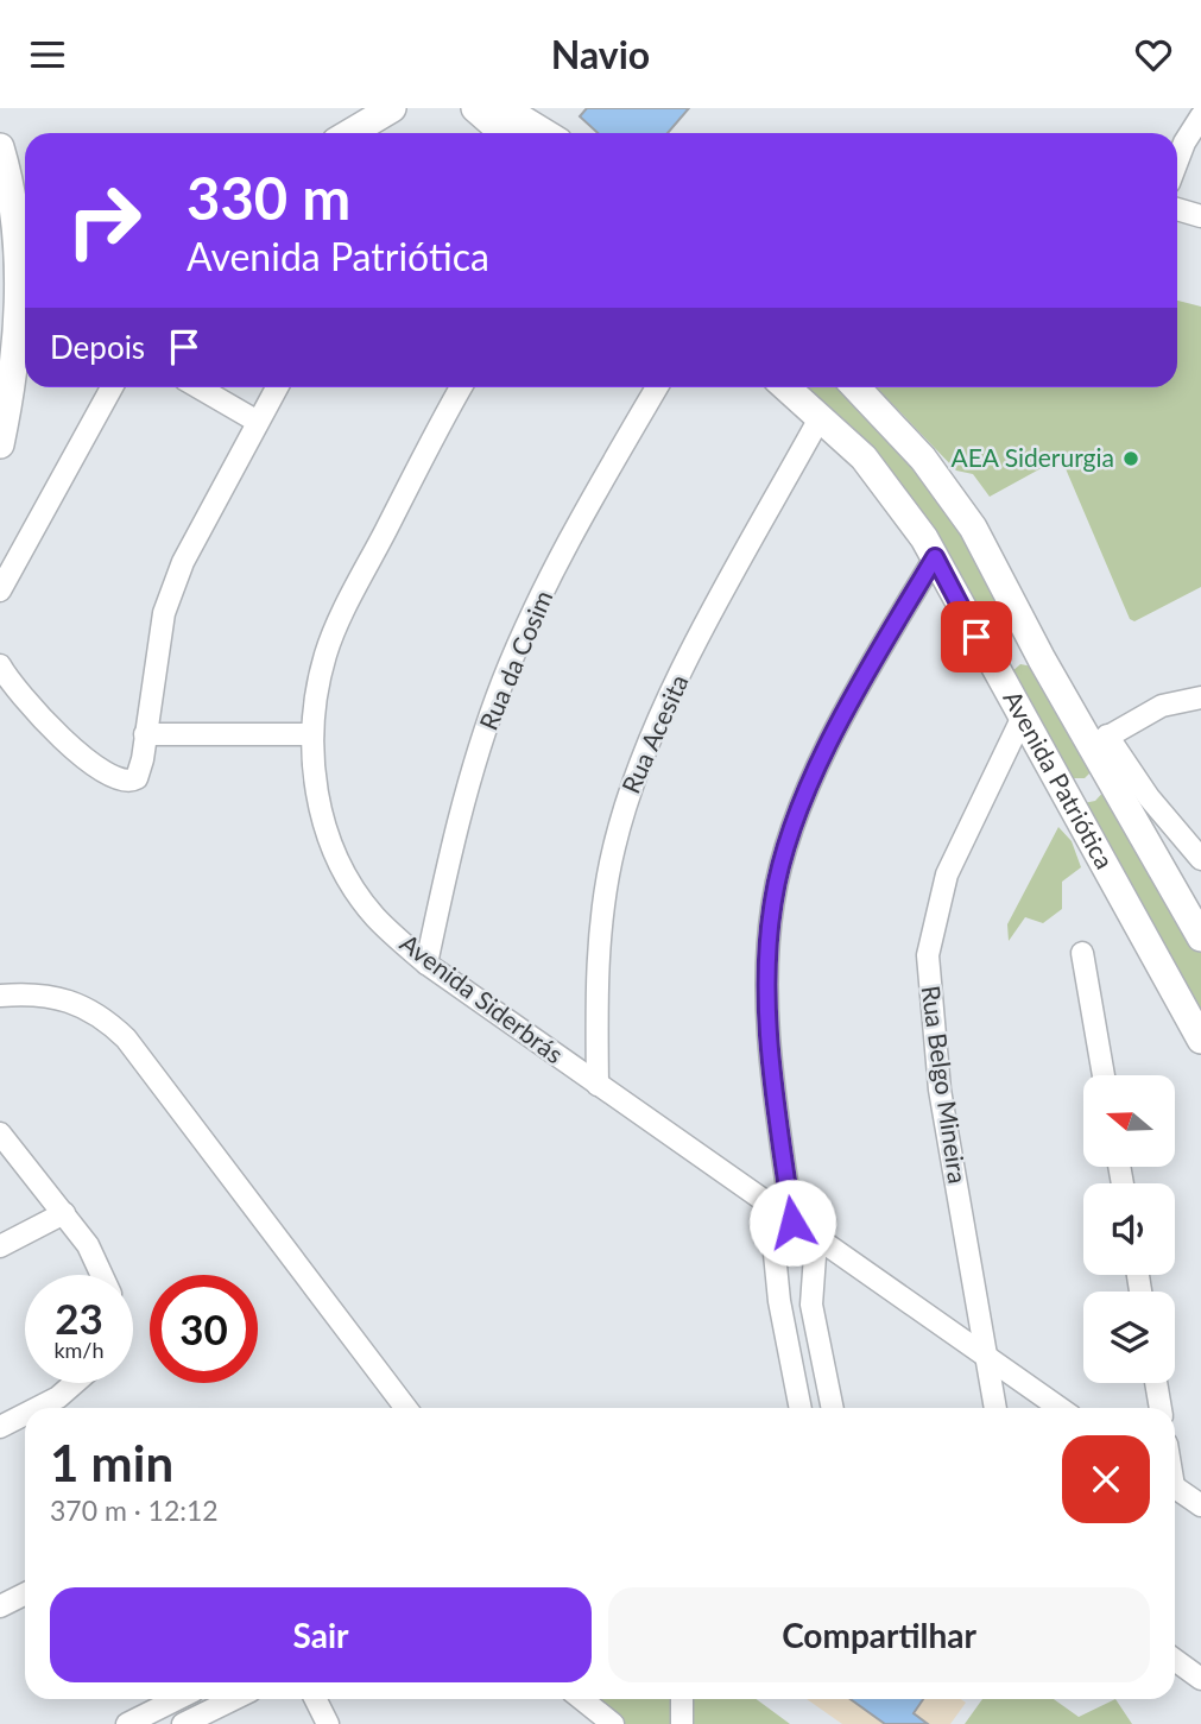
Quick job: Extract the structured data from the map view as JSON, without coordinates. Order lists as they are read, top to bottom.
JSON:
{
  "streets": {
    "main road": ["Avenida Patriótica"],
    "street": [
      "Rua da Cosim",
      "Rua Acesita",
      "Avenida Siderbrás",
      "Rua Belgo Mineira"
    ]
  },
  "crossings": [
    ["Rua da Cosim", "Avenida Siderbrás"],
    ["Rua Acesita", "Avenida Patriótica"],
    ["Rua Acesita", "Avenida Siderbrás"],
    ["Avenida Patriótica", "Rua Belgo Mineira"],
    ["Avenida Siderbrás", "Rua Belgo Mineira"]
  ],
  "places": ["AEA Siderurgia"],
  "north": "left",
  "page": {
    "header": "Navio",
    "turn": ["330 m", "Avenida Patriótica"],
    "then": "Depois",
    "speed": "23 km/h",
    "limit": "30",
    "heading": ["1 min", "370 m · 12:12"],
    "buttons": ["Sair", "Compartilhar"]
  }
}
